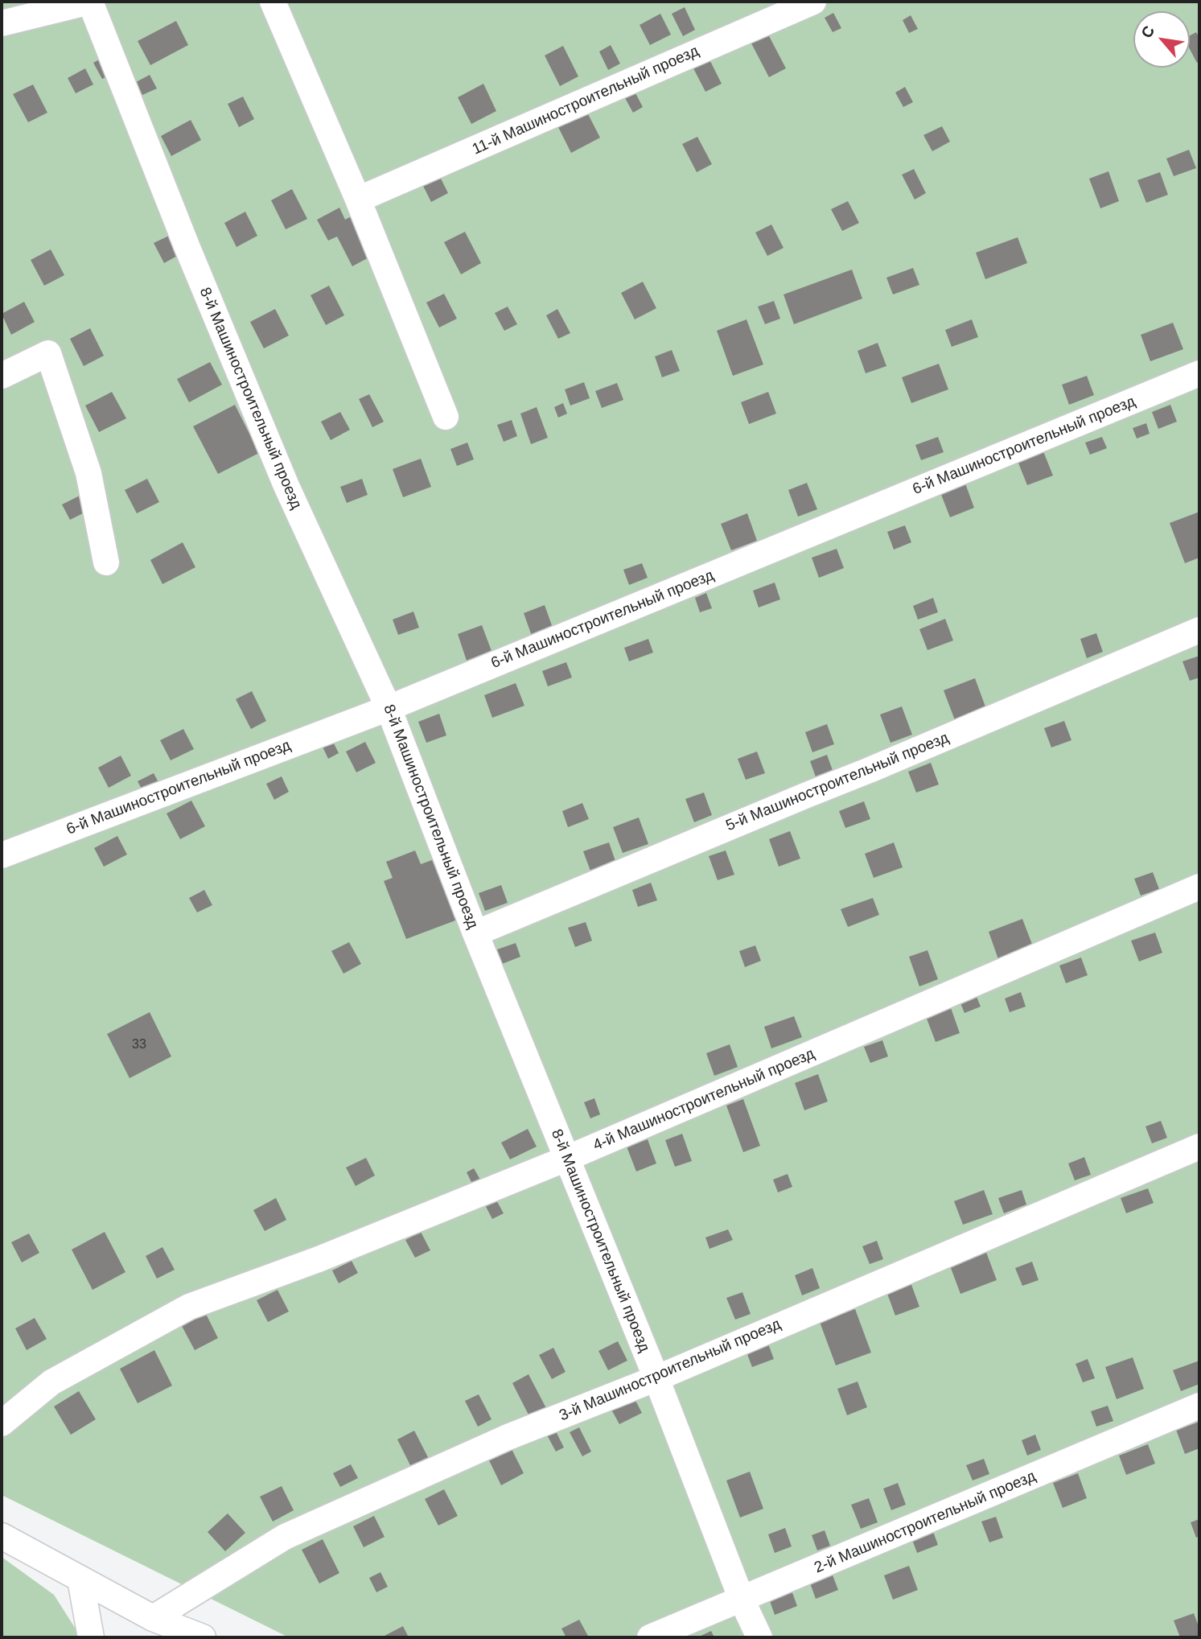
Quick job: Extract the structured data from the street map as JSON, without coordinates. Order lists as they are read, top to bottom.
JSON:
{
  "streets": {
    "street": [
      "11-й Машиностроительный проезд",
      "8-й Машиностроительный проезд",
      "6-й Машиностроительный проезд",
      "5-й Машиностроительный проезд",
      "4-й Машиностроительный проезд",
      "3-й Машиностроительный проезд",
      "2-й Машиностроительный проезд"
    ]
  },
  "crossings": [
    ["8-й Машиностроительный проезд", "6-й Машиностроительный проезд"],
    ["8-й Машиностроительный проезд", "5-й Машиностроительный проезд"],
    ["8-й Машиностроительный проезд", "4-й Машиностроительный проезд"],
    ["8-й Машиностроительный проезд", "3-й Машиностроительный проезд"],
    ["8-й Машиностроительный проезд", "2-й Машиностроительный проезд"]
  ],
  "house_numbers": ["33"],
  "north": "top left"
}
